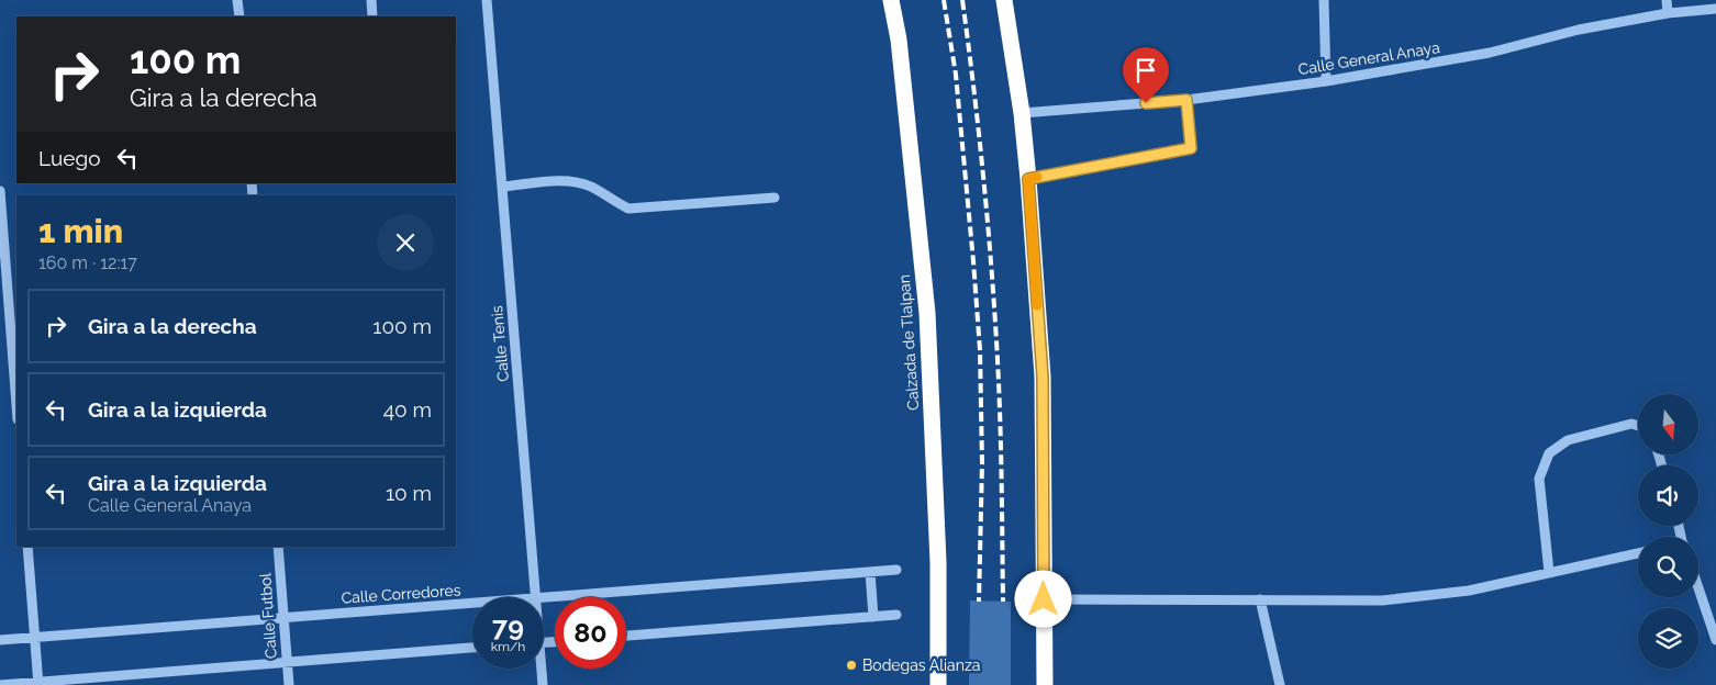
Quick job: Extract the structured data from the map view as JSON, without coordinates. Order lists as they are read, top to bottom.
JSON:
{
  "streets": {
    "highway": ["Calzada de Tlalpan"],
    "street": [
      "Calle General Anaya",
      "Calle Tenis",
      "Calle Corredores",
      "Calle Futbol"
    ]
  },
  "crossings": [
    ["Calle Corredores", "Calle Futbol"]
  ],
  "places": ["Bodegas Alianza"],
  "north": "bottom",
  "page": {
    "turn": ["100 m", "Gira a la derecha"],
    "then": "Luego",
    "heading": ["1 min", "160 m · 12:17"],
    "list": [
      {
        "name": "Gira a la derecha",
        "value": "100 m"
      },
      {
        "name": "Gira a la izquierda",
        "value": "40 m"
      },
      {
        "name": "Gira a la izquierda",
        "note": "Calle General Anaya",
        "value": "10 m"
      }
    ],
    "speed": "79 km/h",
    "limit": "80"
  }
}
